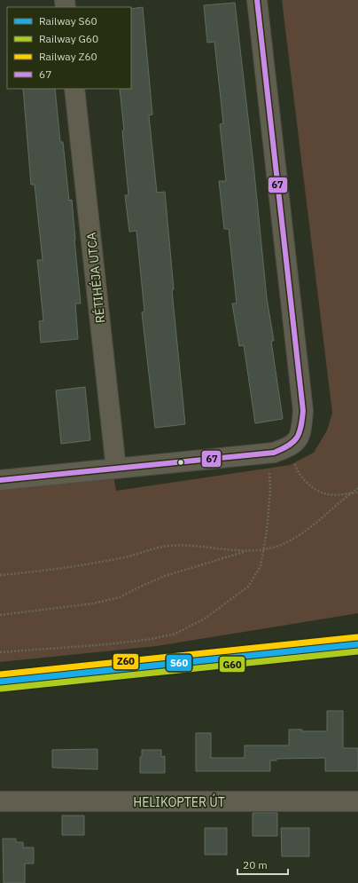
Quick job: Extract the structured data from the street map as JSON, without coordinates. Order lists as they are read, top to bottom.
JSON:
{
  "streets": {
    "street": ["RÉTIHÉJA UTCA", "HELIKOPTER ÚT"]
  },
  "lines": [
    "transit line 67",
    "rail line Z60",
    "rail line S60",
    "rail line G60"
  ],
  "legend": [
    "Railway S60",
    "Railway G60",
    "Railway Z60",
    "67"
  ],
  "scale_bar": "20 m"
}
